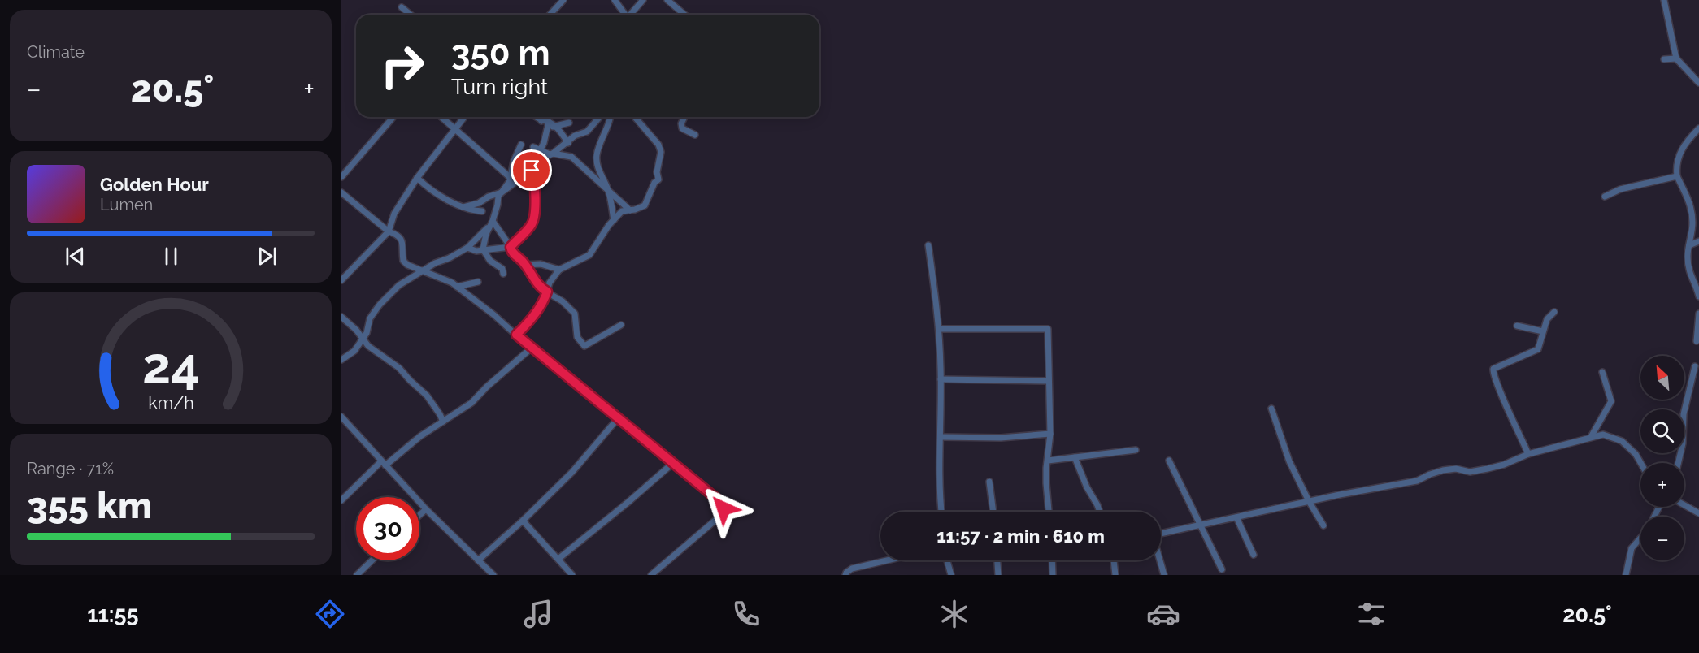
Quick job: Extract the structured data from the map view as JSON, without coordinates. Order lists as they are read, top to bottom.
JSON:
{
  "north": "top left",
  "page": {
    "tile": [
      "Climate",
      ["Range · 71%", "355 km"]
    ],
    "turn": ["350 m", "Turn right"],
    "heat": ["−", "20.5°", "+"],
    "song": ["Golden Hour", "Lumen"],
    "map_buttons": ["+", "−"],
    "limit": "30",
    "trip": "11:57 · 2 min · 610 m",
    "tabs": ["11:55", "20.5°"],
    "gauge": ["24", "km/h"]
  }
}
